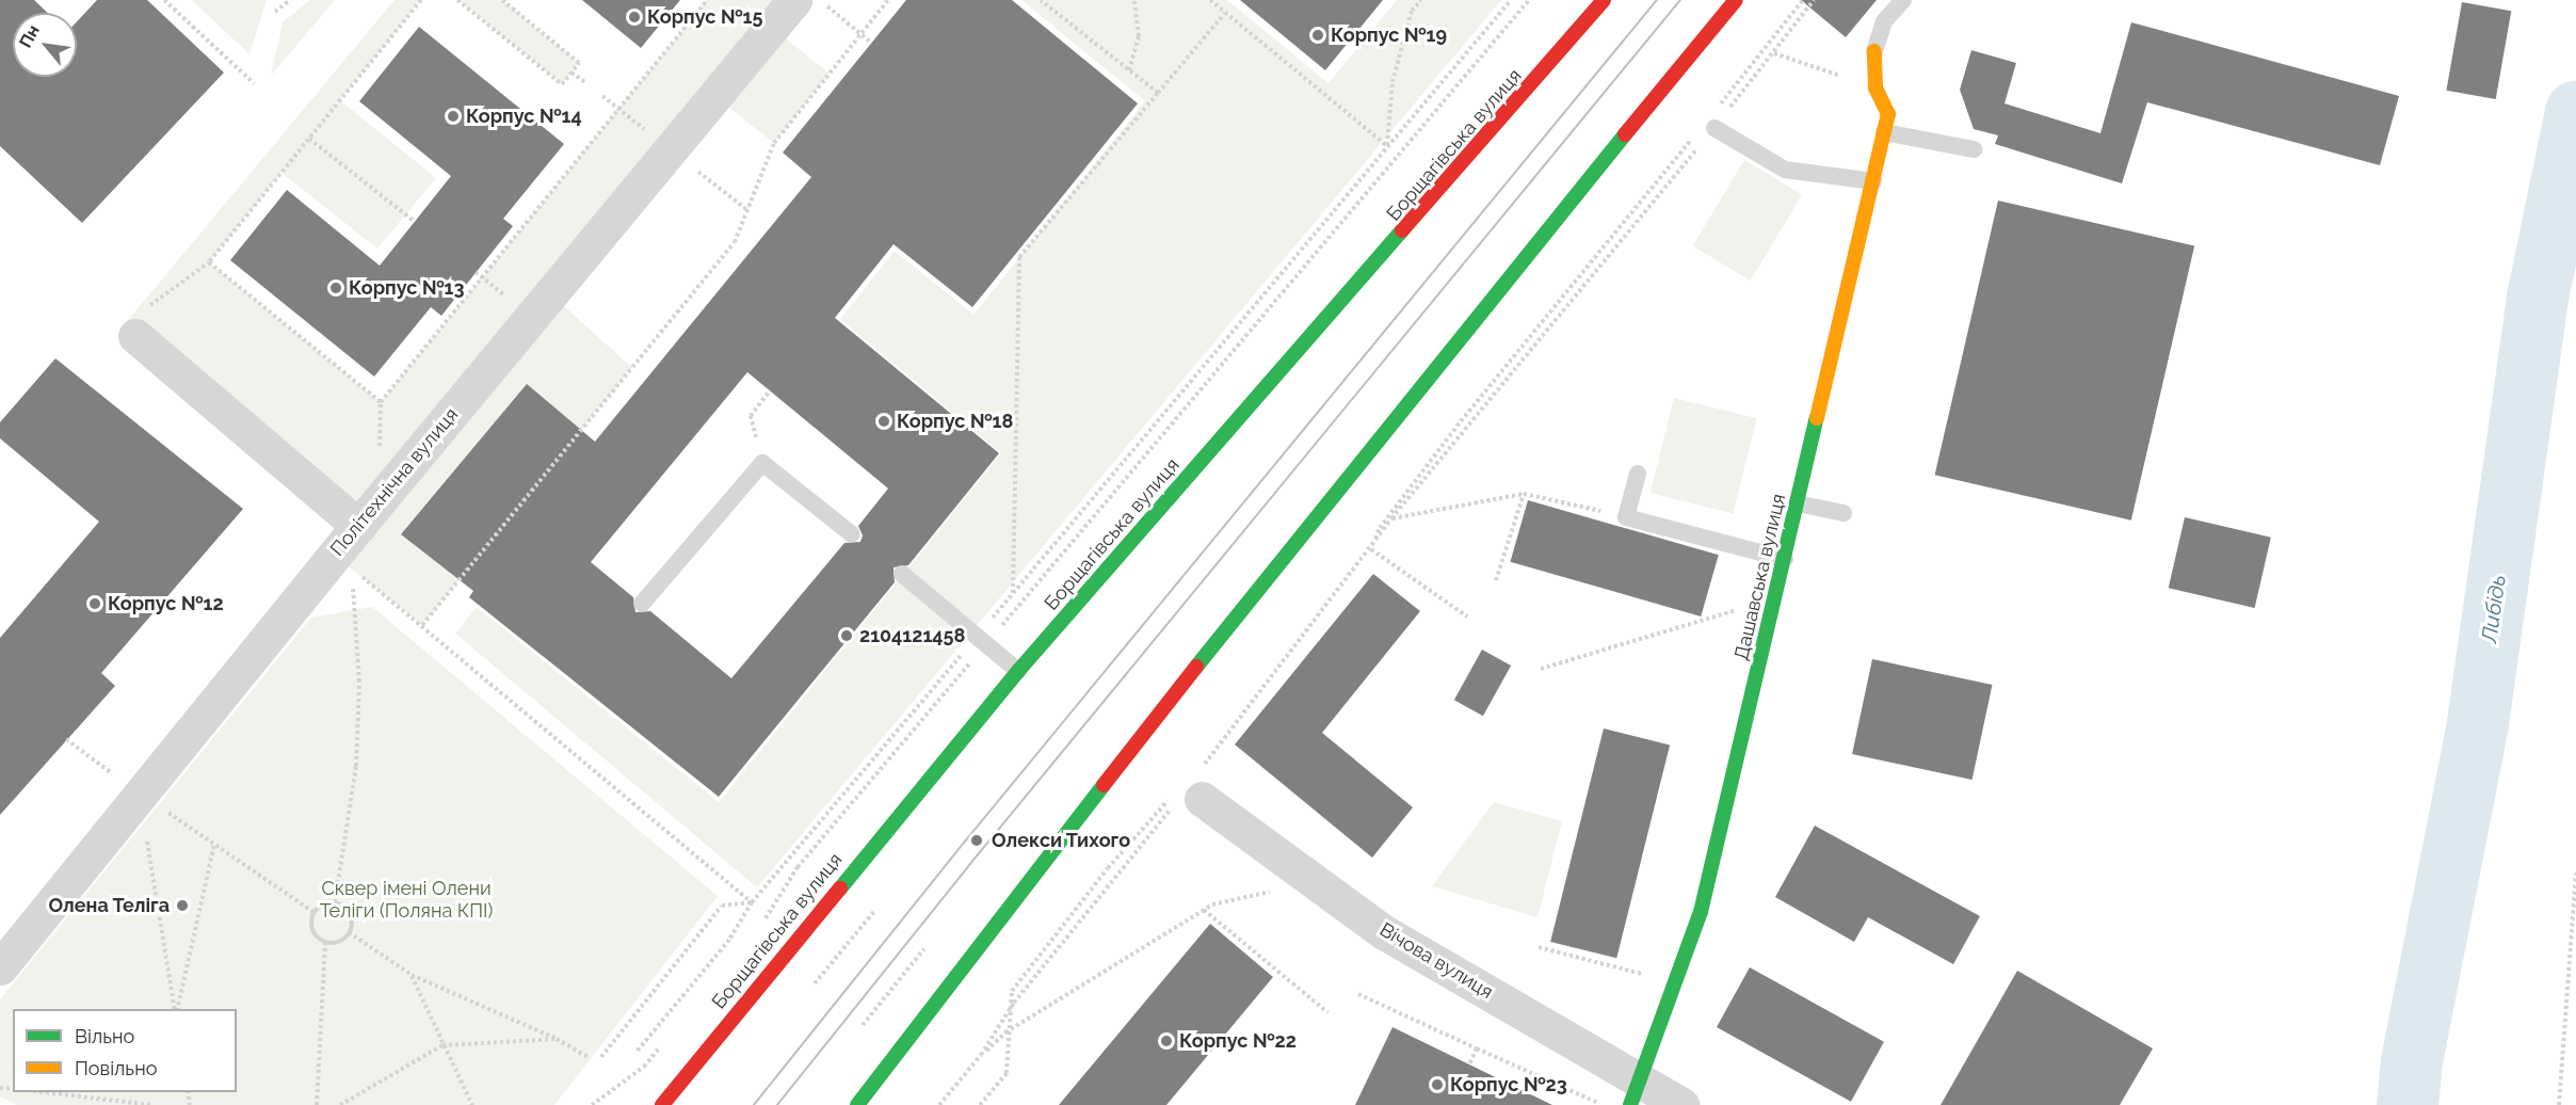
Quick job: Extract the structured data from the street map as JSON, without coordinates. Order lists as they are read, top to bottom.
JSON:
{
  "streets": {
    "main road": ["Борщагівська вулиця", "Дашавська вулиця"],
    "street": ["Політехнічна вулиця", "Вічова вулиця"]
  },
  "crossings": [
    ["Дашавська вулиця", "Вічова вулиця"]
  ],
  "water": ["Либідь"],
  "parks": ["Сквер імені Олени Теліги (Поляна КПІ)"],
  "places": [
    "Корпус №15",
    "Корпус №19",
    "Корпус №14",
    "Корпус №13",
    "Корпус №18",
    "Корпус №12",
    "2104121458",
    "Олекси Тихого",
    "Олена Теліга",
    "Корпус №22",
    "Корпус №23"
  ],
  "legend": ["Вільно", "Повільно"],
  "north": "top left"
}
